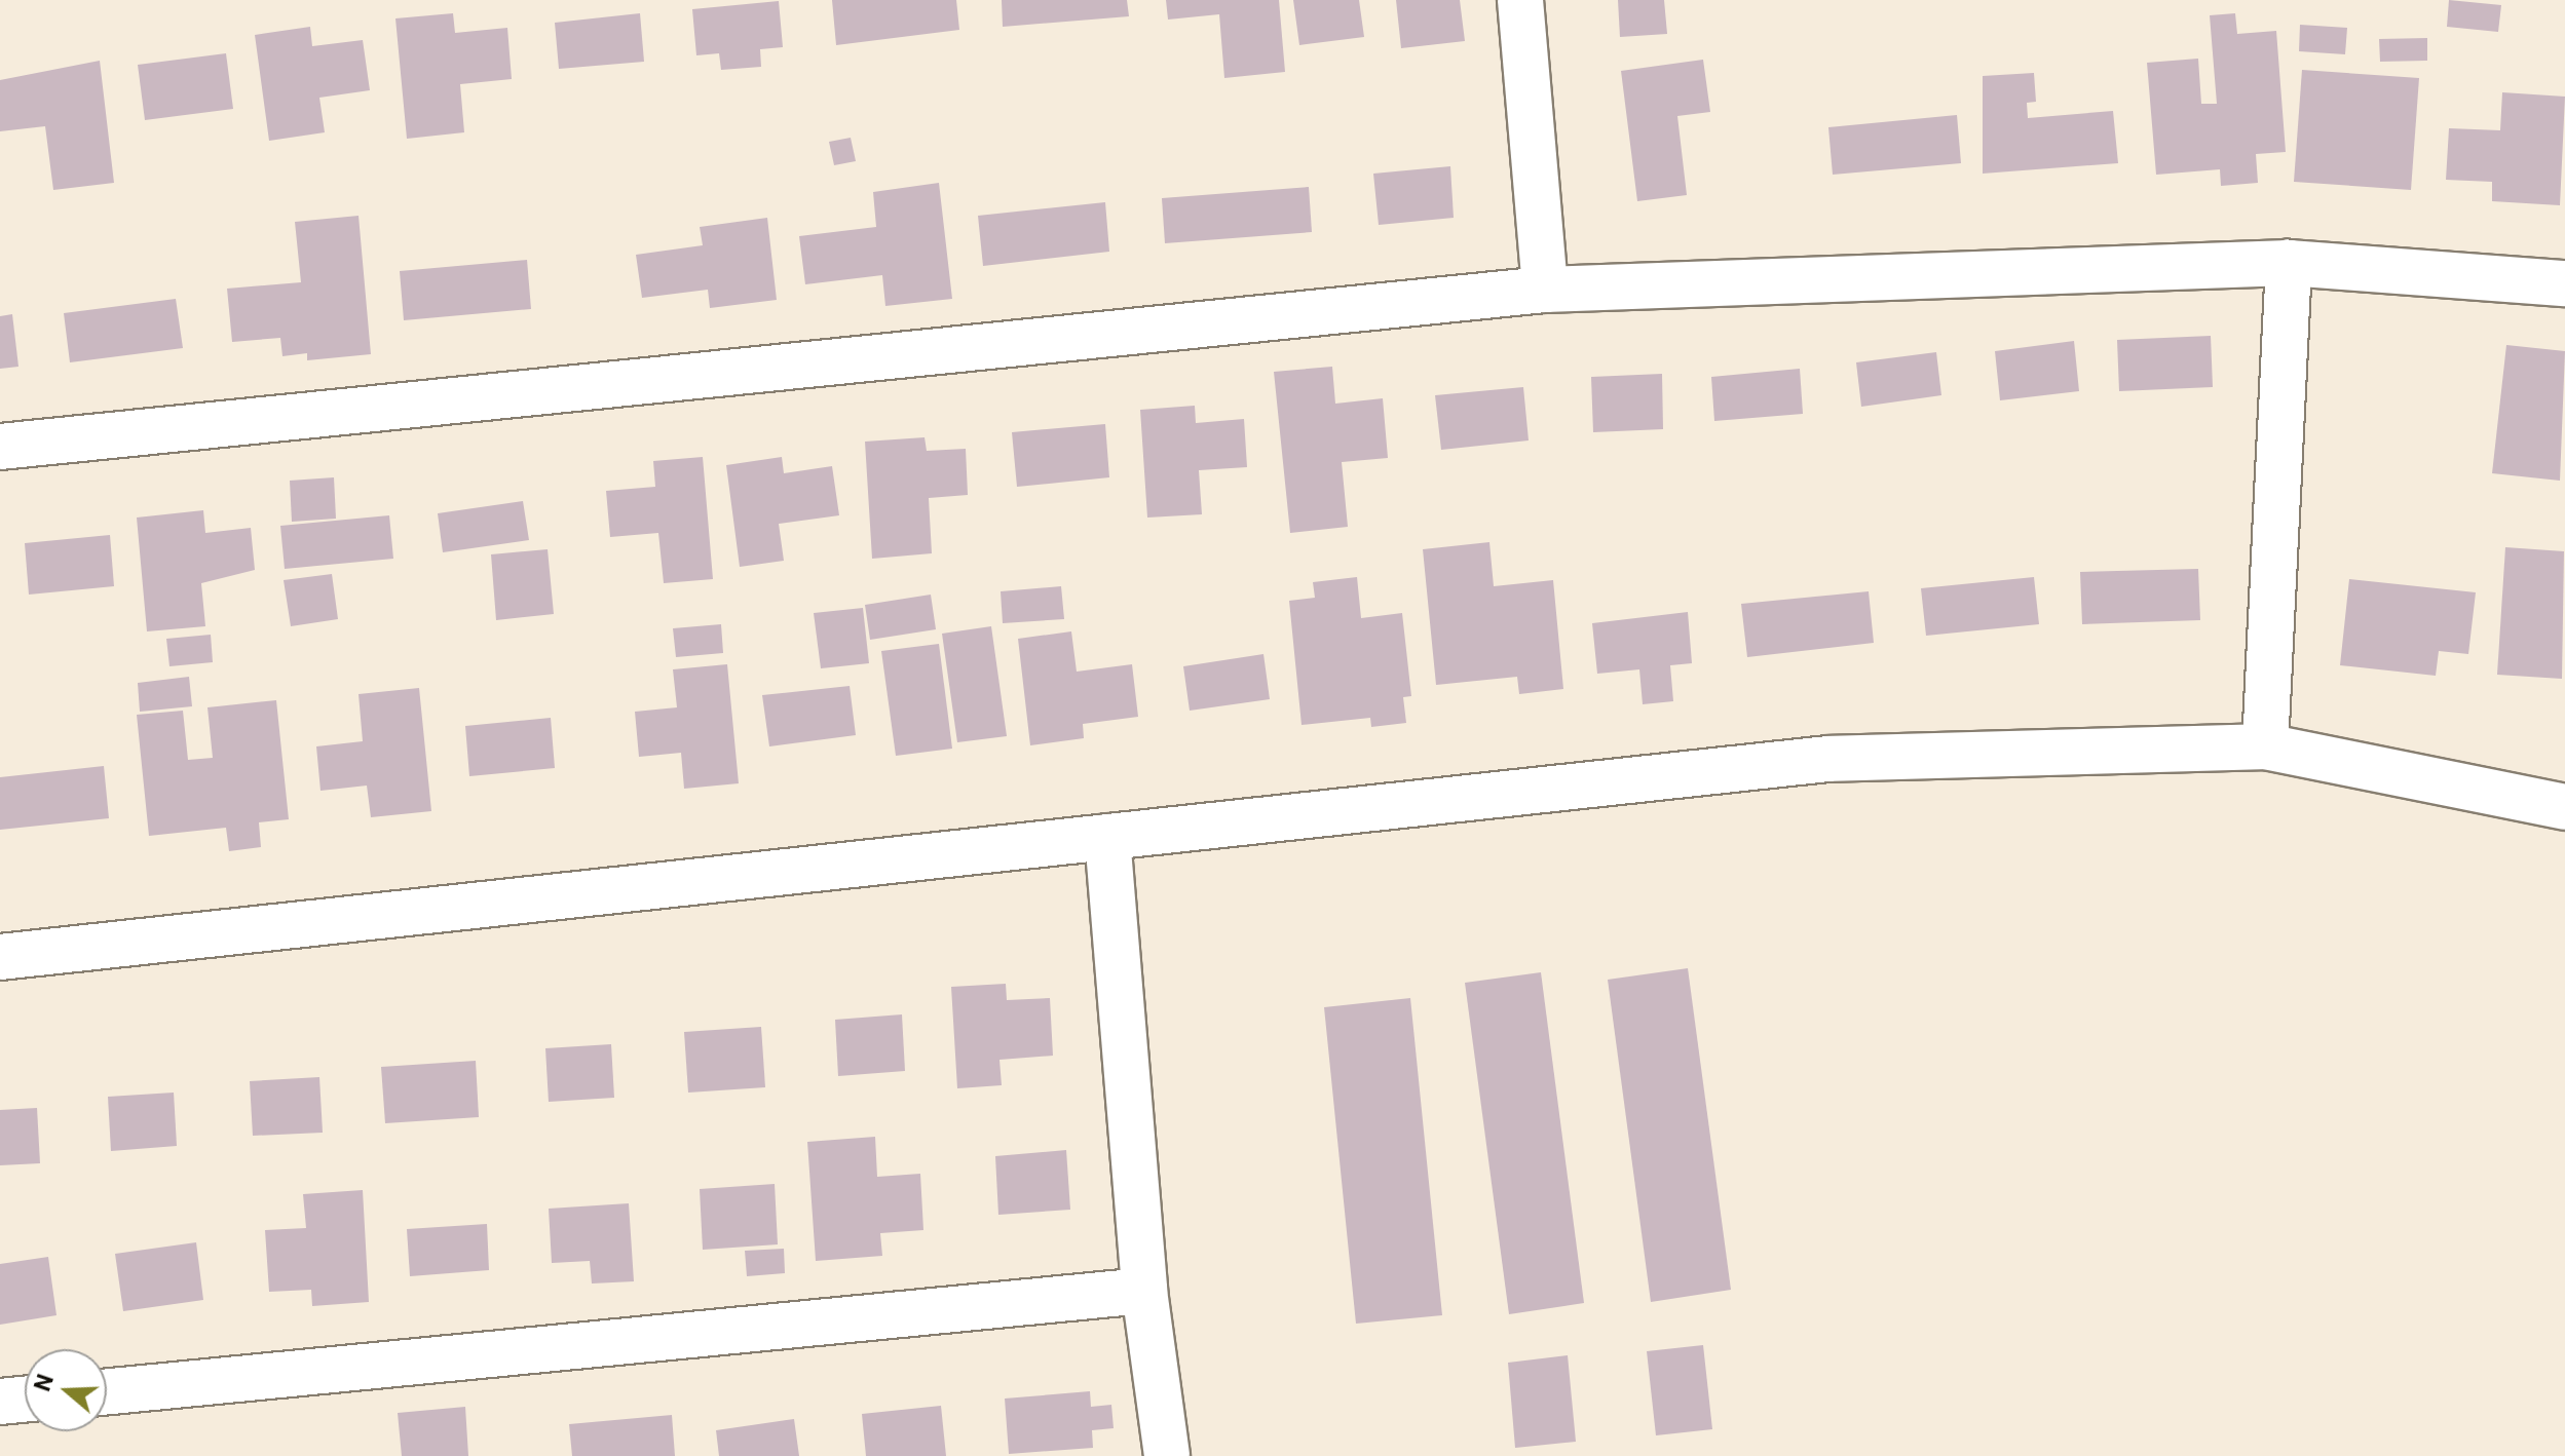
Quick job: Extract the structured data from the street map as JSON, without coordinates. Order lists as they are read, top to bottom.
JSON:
{
  "north": "left"
}
